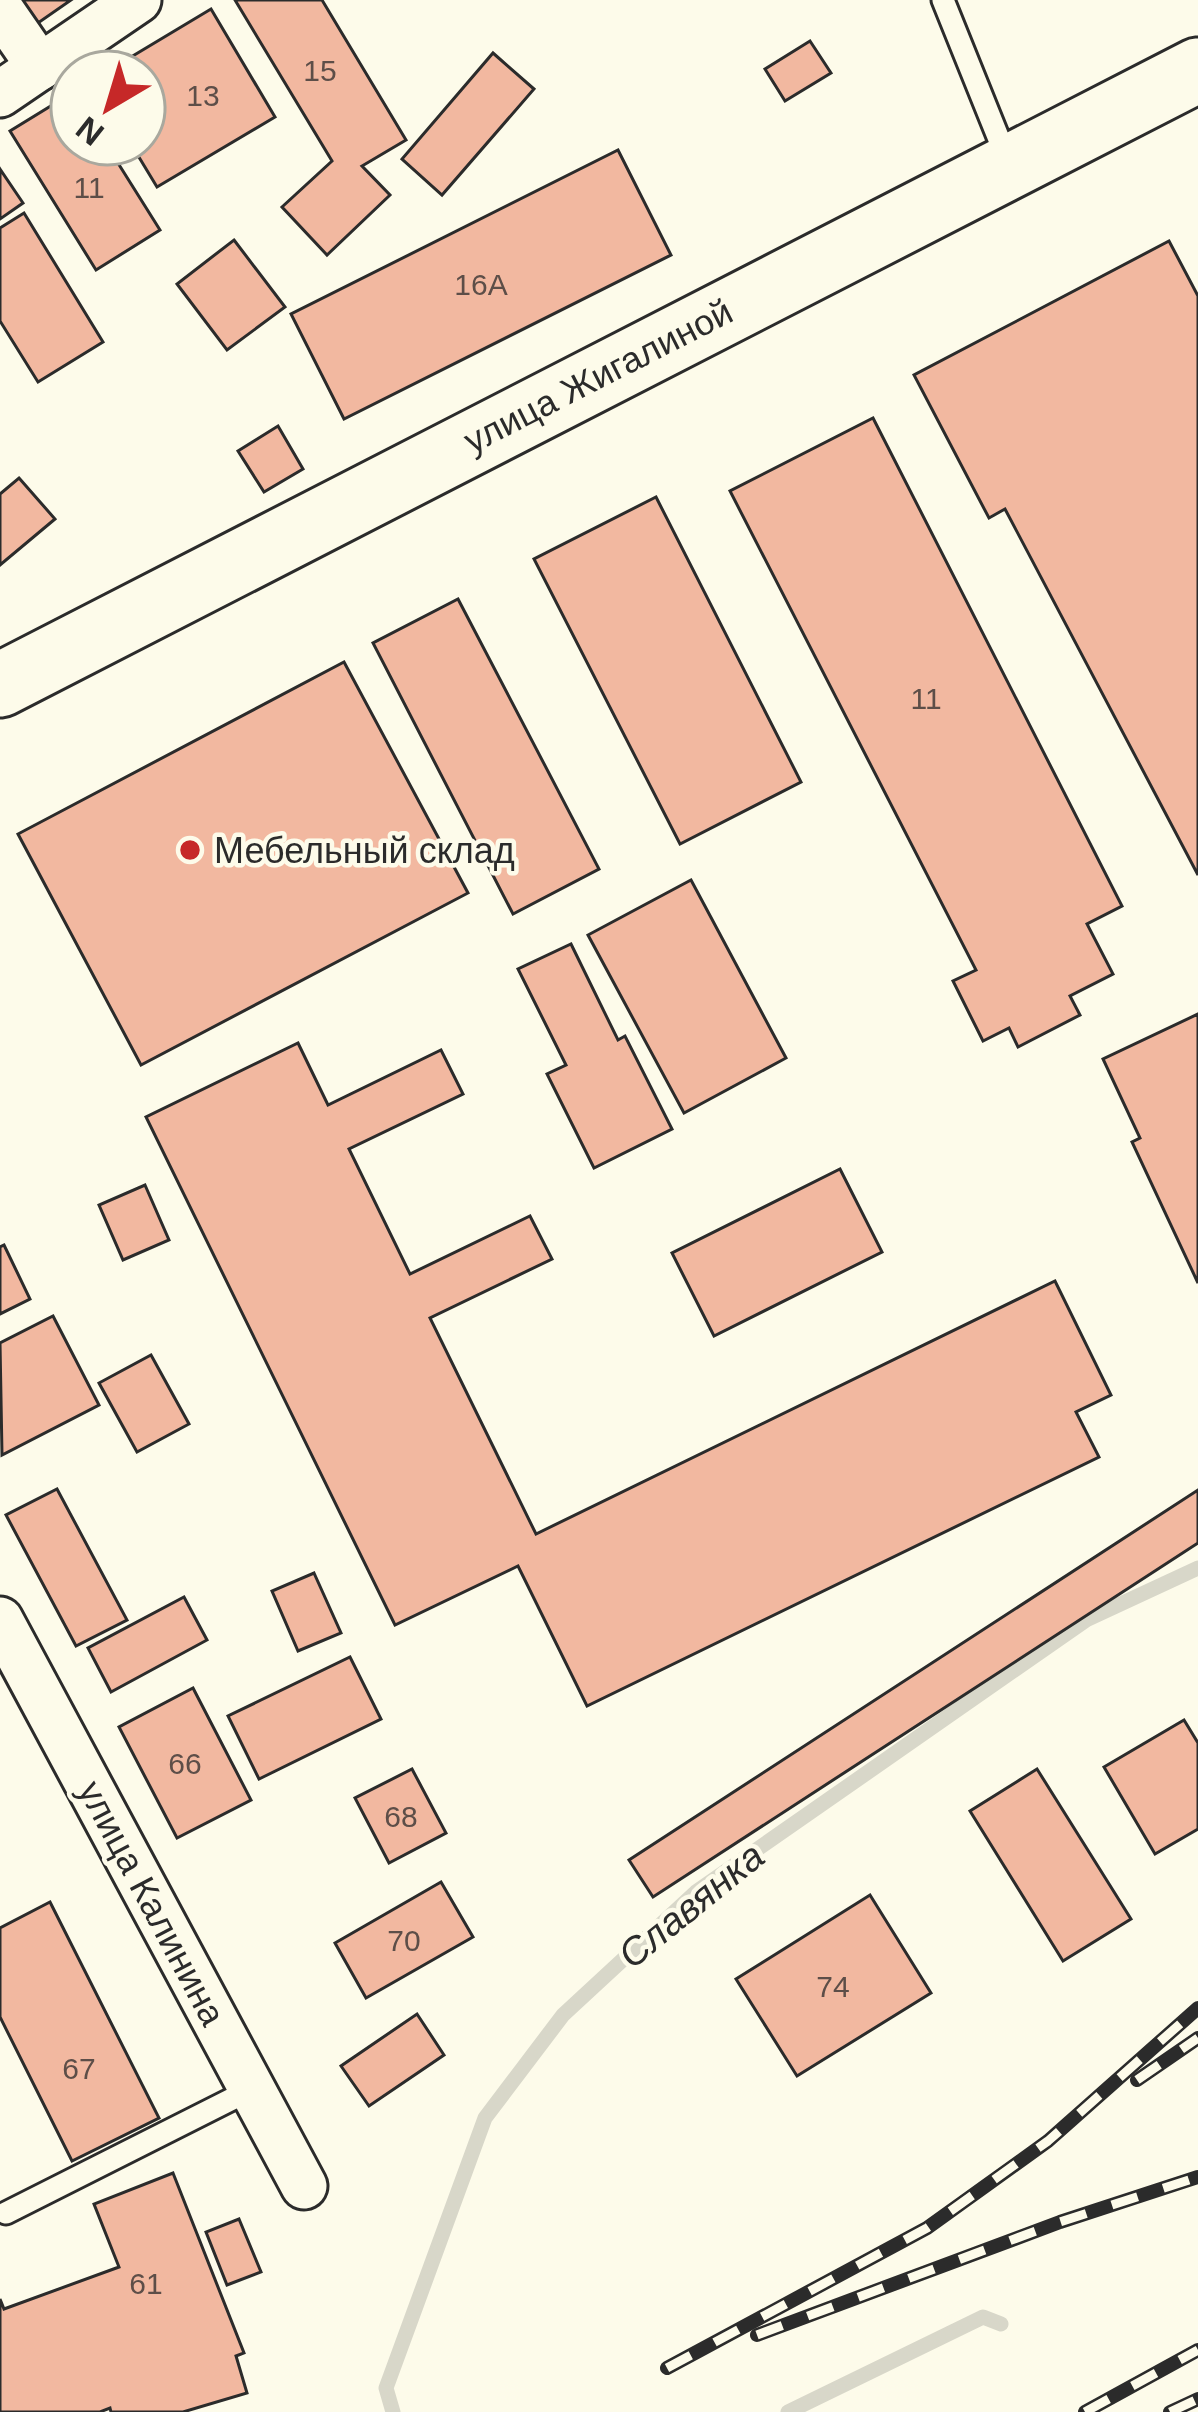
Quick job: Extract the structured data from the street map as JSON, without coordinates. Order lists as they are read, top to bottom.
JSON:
{
  "streets": {
    "main road": ["улица Жигалиной"],
    "street": ["улица Калинина"]
  },
  "water": ["Славянка"],
  "places": ["Мебельный склад"],
  "house_numbers": [
    "15",
    "13",
    "11",
    "16А",
    "11",
    "66",
    "68",
    "70",
    "74",
    "67",
    "61"
  ],
  "north": "bottom left"
}
